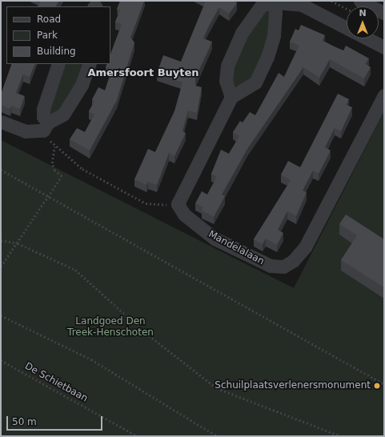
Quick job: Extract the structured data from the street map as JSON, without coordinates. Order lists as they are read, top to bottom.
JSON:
{
  "streets": {
    "street": ["Mandelalaan"],
    "path": ["De Schietbaan"]
  },
  "districts": ["Amersfoort Buyten"],
  "parks": ["Landgoed Den Treek-Henschoten"],
  "places": ["Schuilplaatsverlenersmonument"],
  "legend": ["Road", "Park", "Building"],
  "scale_bar": "50 m",
  "north": "top"
}
